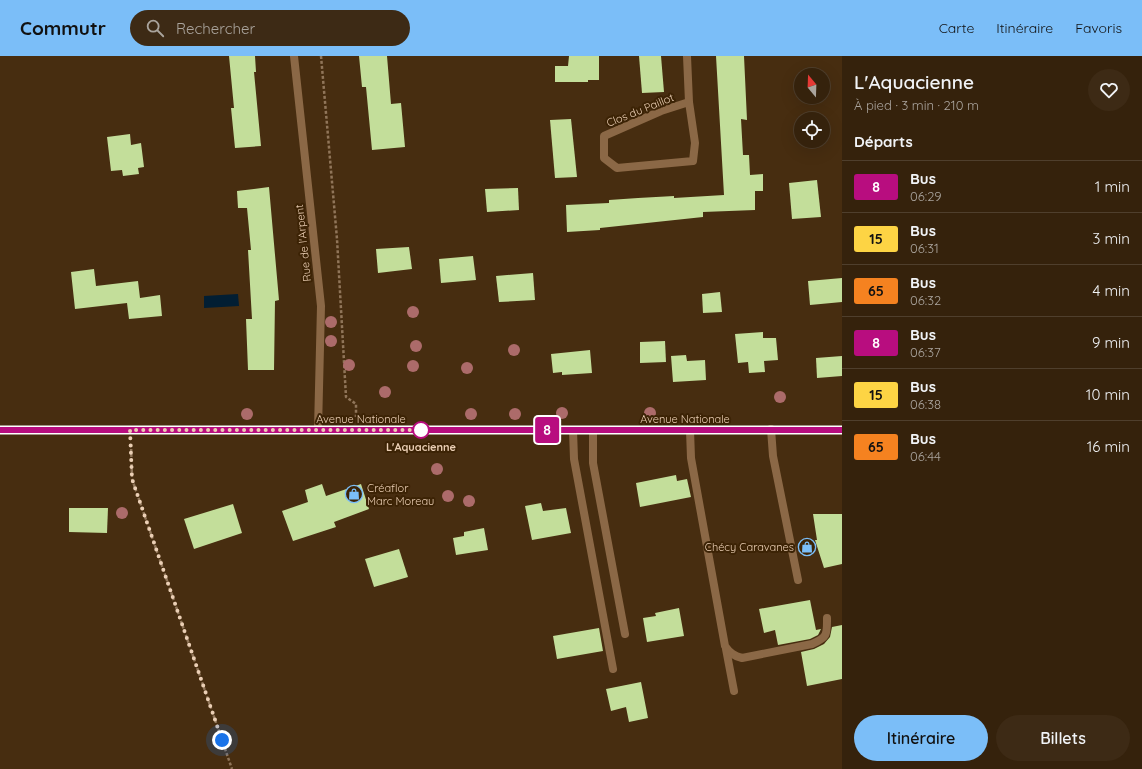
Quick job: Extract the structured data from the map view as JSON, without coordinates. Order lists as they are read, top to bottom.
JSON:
{
  "streets": {
    "main road": ["Avenue Nationale"],
    "street": ["Clos du Paillot", "Rue de l'Arpent"]
  },
  "crossings": [
    ["Rue de l'Arpent", "Avenue Nationale"]
  ],
  "places": {
    "other": ["L'Aquacienne"],
    "shop": ["Créaflor Marc Moreau", "Chécy Caravanes"]
  },
  "lines": ["bus line 8"],
  "north": "top",
  "page": {
    "header": "Commutr",
    "search": "Rechercher",
    "nav": ["Carte", "Itinéraire", "Favoris"],
    "on_map": "8",
    "heading": [
      ["L'Aquacienne", "À pied · 3 min · 210 m"],
      "Départs"
    ],
    "list": [
      {
        "mark": "8",
        "name": "Bus",
        "note": "06:29",
        "value": "1 min"
      },
      {
        "mark": "15",
        "name": "Bus",
        "note": "06:31",
        "value": "3 min"
      },
      {
        "mark": "65",
        "name": "Bus",
        "note": "06:32",
        "value": "4 min"
      },
      {
        "mark": "8",
        "name": "Bus",
        "note": "06:37",
        "value": "9 min"
      },
      {
        "mark": "15",
        "name": "Bus",
        "note": "06:38",
        "value": "10 min"
      },
      {
        "mark": "65",
        "name": "Bus",
        "note": "06:44",
        "value": "16 min"
      }
    ],
    "buttons": ["Itinéraire", "Billets"]
  }
}
